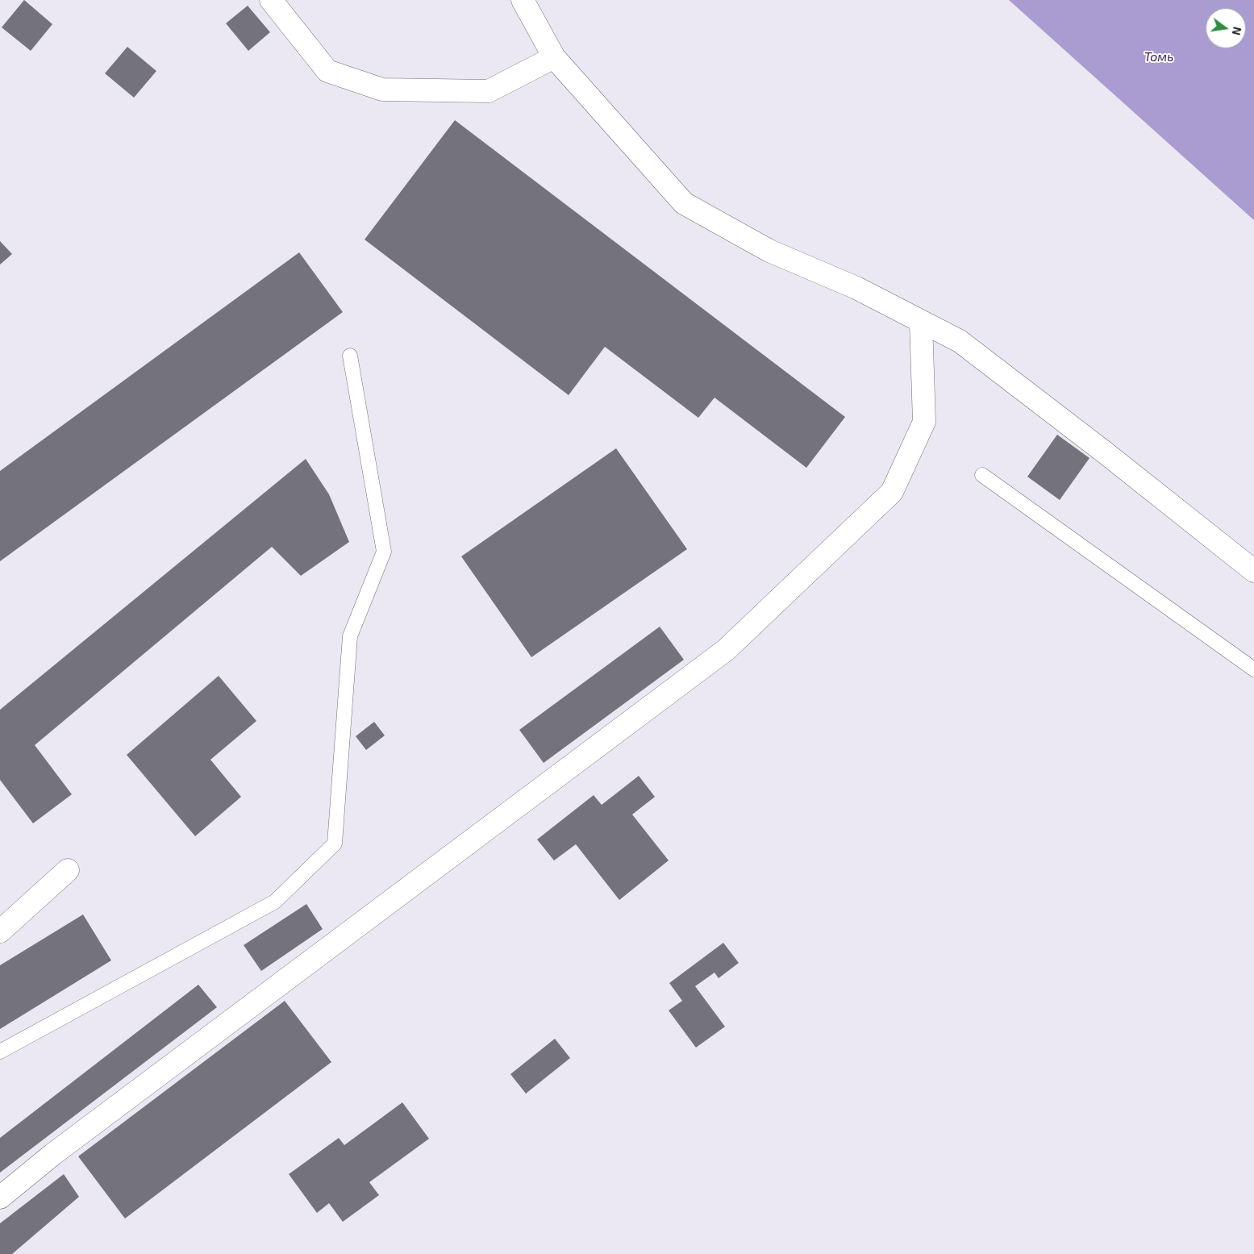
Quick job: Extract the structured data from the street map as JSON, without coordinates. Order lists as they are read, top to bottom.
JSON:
{
  "water": ["Томь"],
  "north": "right"
}
